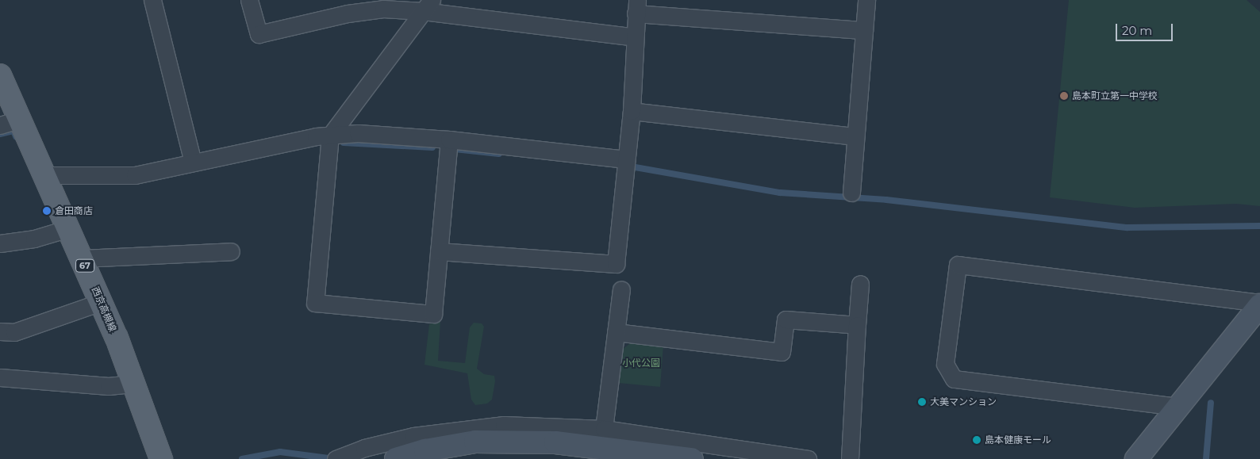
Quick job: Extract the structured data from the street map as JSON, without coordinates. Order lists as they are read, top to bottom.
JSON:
{
  "streets": {
    "main road": ["67", "西京高槻線"]
  },
  "parks": ["小代公園"],
  "places": [
    "島本町立第一中学校",
    "倉田商店",
    "大美マンション",
    "島本健康モール"
  ],
  "scale_bar": "20 m"
}
